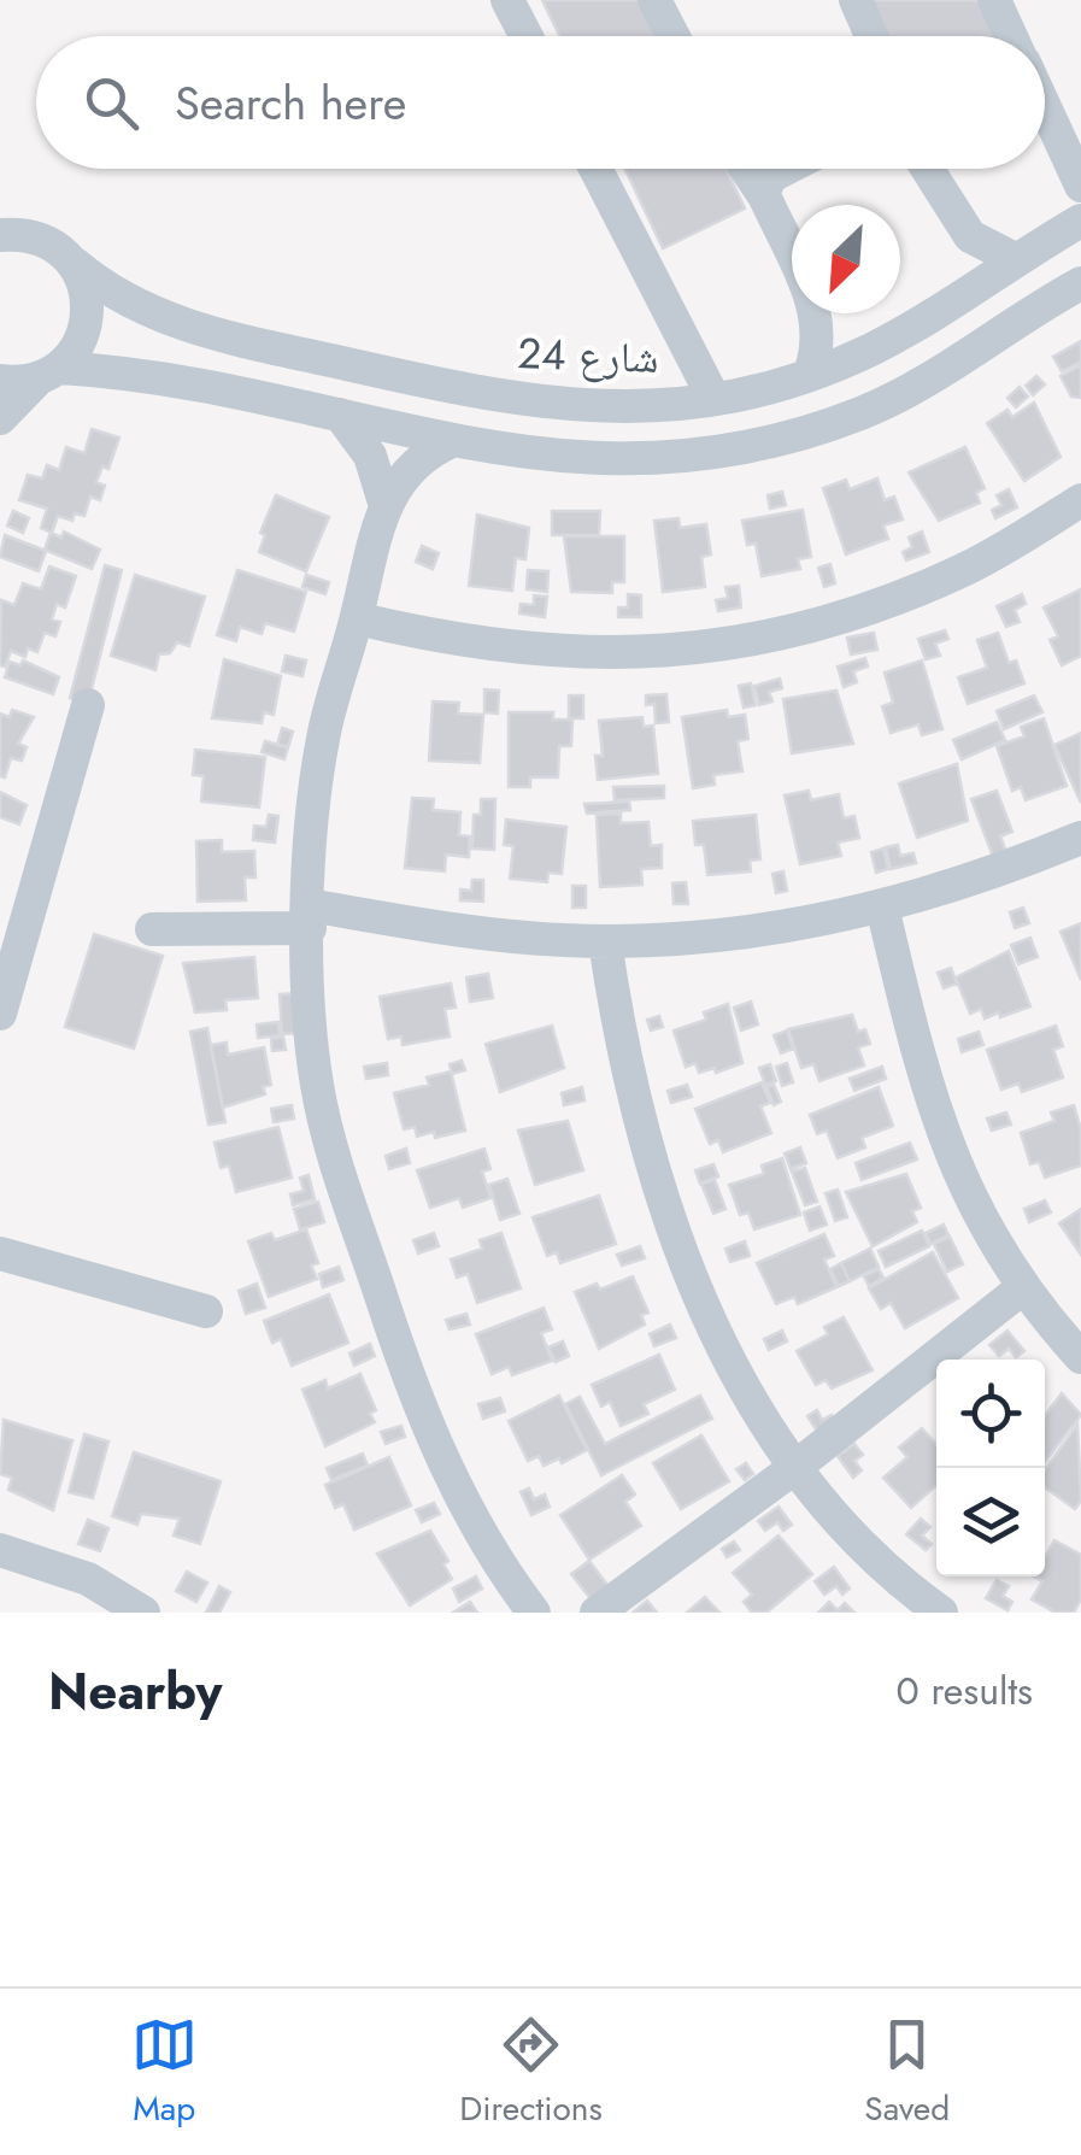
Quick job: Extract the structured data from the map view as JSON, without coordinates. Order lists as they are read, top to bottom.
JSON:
{
  "streets": {
    "street": ["شارع 24"]
  },
  "north": "bottom left",
  "page": {
    "search": "Search here",
    "heading": ["Nearby", "0 results"],
    "nav": ["Map", "Directions", "Saved"]
  }
}
